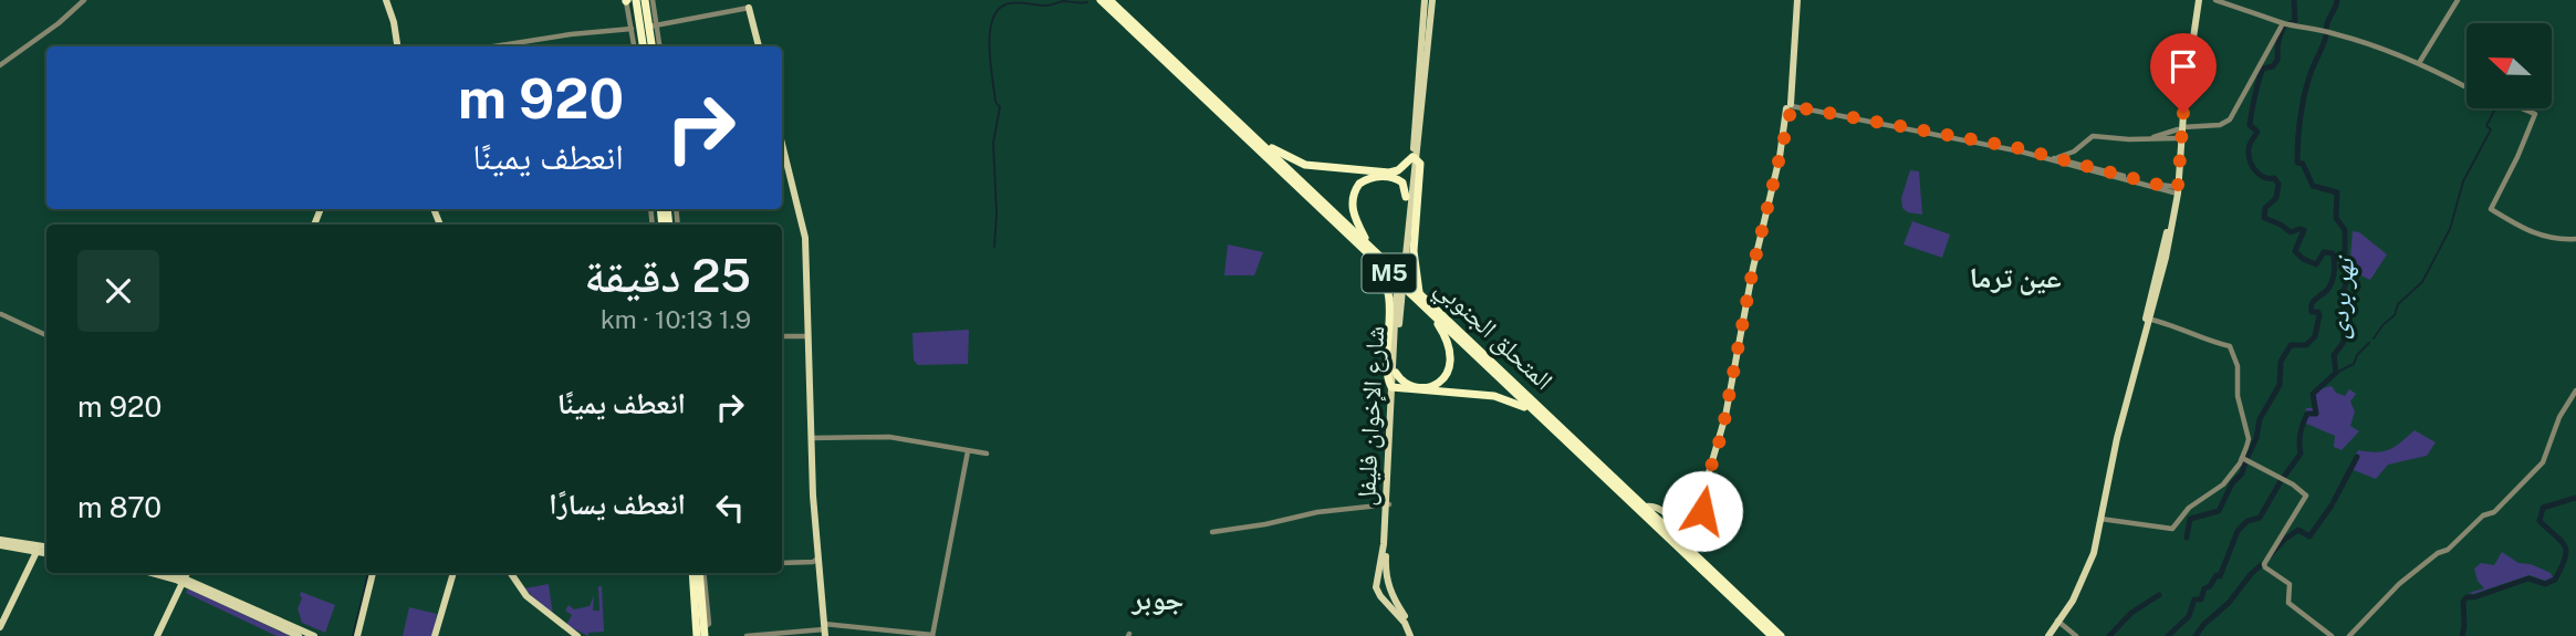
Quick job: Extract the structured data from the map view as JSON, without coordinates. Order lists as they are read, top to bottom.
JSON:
{
  "streets": {
    "highway": ["M5", "المتحلق الجنوبي"],
    "main road": ["شارع الإخوان فليفل"]
  },
  "districts": ["عين ترما", "جوبر"],
  "water": ["نهر بردى"],
  "north": "left",
  "page": {
    "turn": ["920 m", "انعطف يمينًا"],
    "heading": ["25 دقيقة", "1.9 km · 10:13"],
    "list": [
      {
        "name": "انعطف يمينًا",
        "value": "920 m"
      },
      {
        "name": "انعطف يسارًا",
        "value": "870 m"
      }
    ]
  }
}
